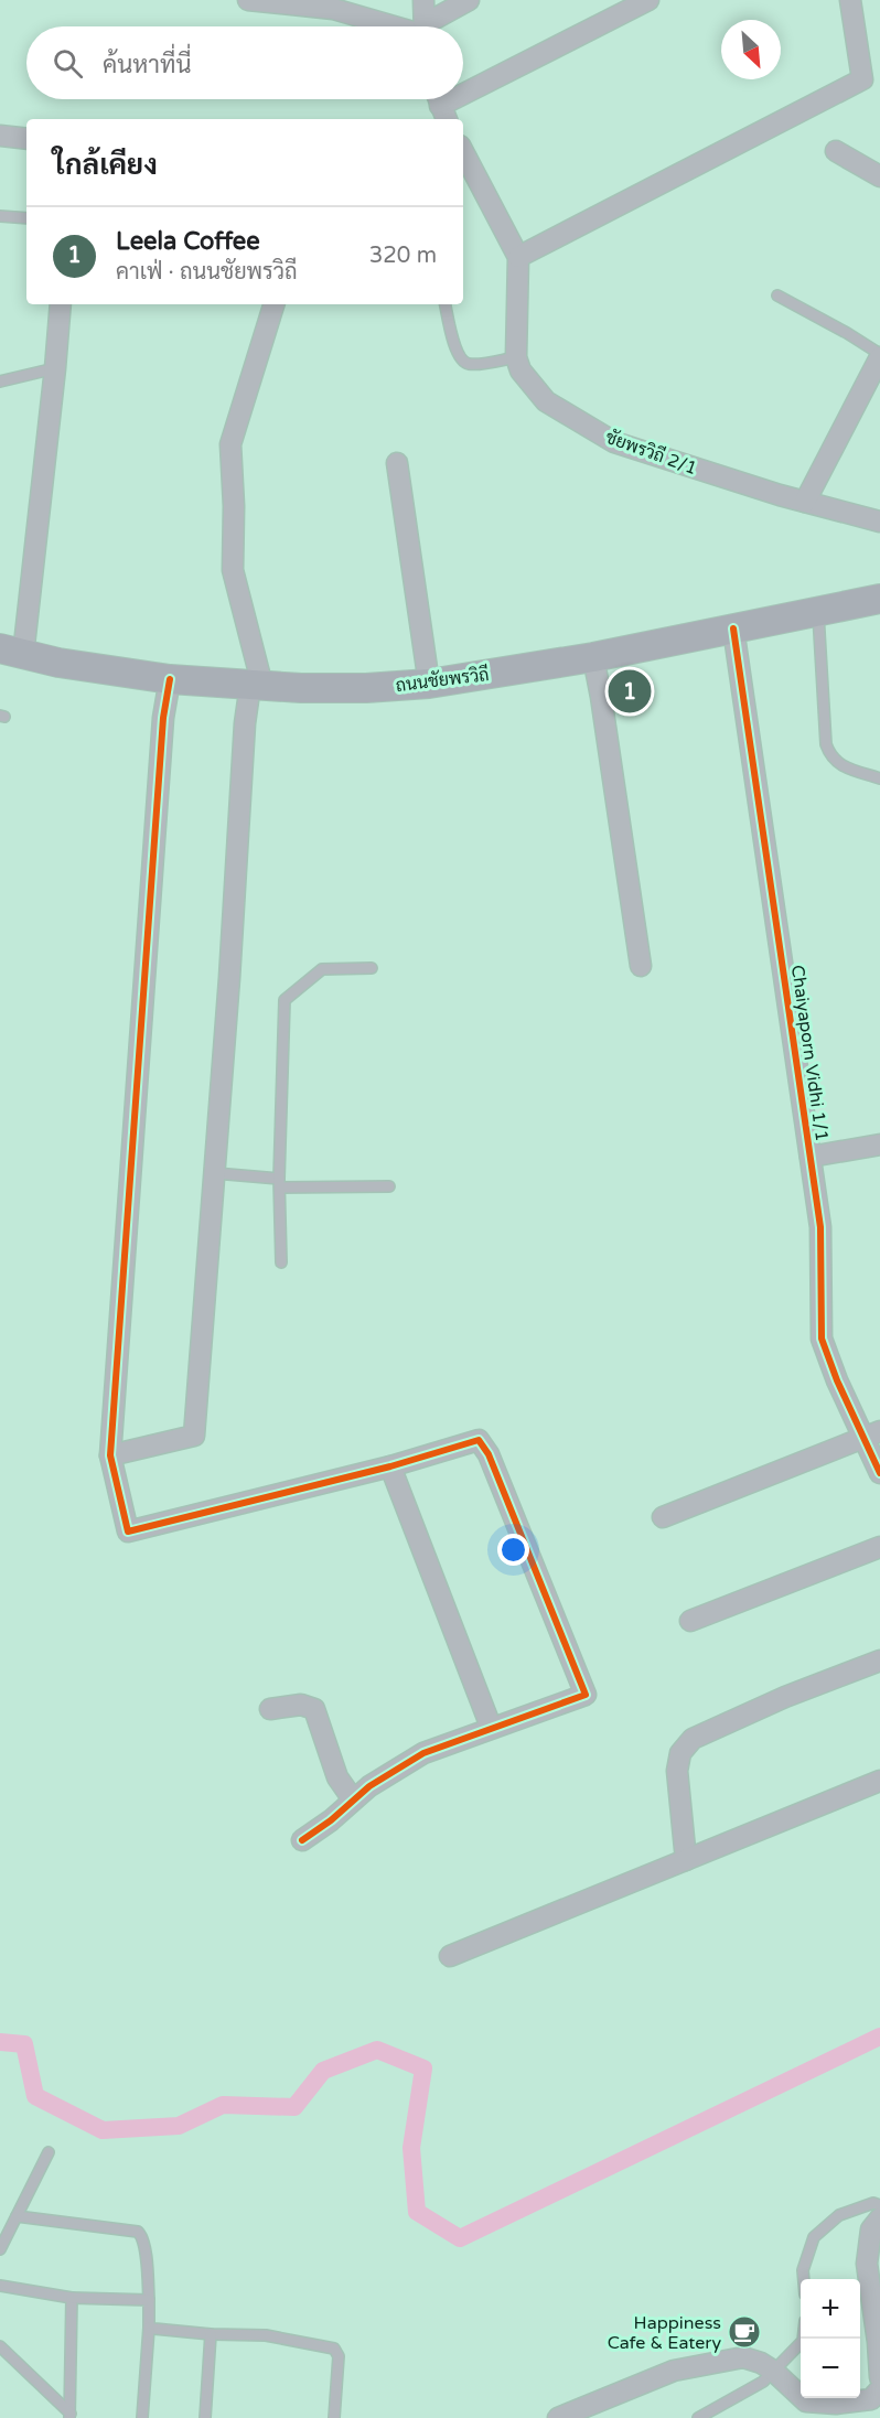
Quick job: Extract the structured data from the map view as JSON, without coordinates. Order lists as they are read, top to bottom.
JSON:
{
  "streets": {
    "main road": ["ถนนชัยพรวิถี"],
    "street": ["ชัยพรวิถี 2/1", "Chaiyaporn Vidhi 1/1"]
  },
  "crossings": [
    ["ถนนชัยพรวิถี", "Chaiyaporn Vidhi 1/1"]
  ],
  "places": {
    "cafe": ["Happiness Cafe & Eatery"]
  },
  "north": "bottom right",
  "page": {
    "search": "ค้นหาที่นี่",
    "heading": "ใกล้เคียง",
    "list": [
      {
        "mark": "1",
        "name": "Leela Coffee",
        "note": "คาเฟ่ · ถนนชัยพรวิถี",
        "value": "320 m"
      }
    ],
    "pins": "1",
    "map_buttons": ["+", "−"]
  }
}
